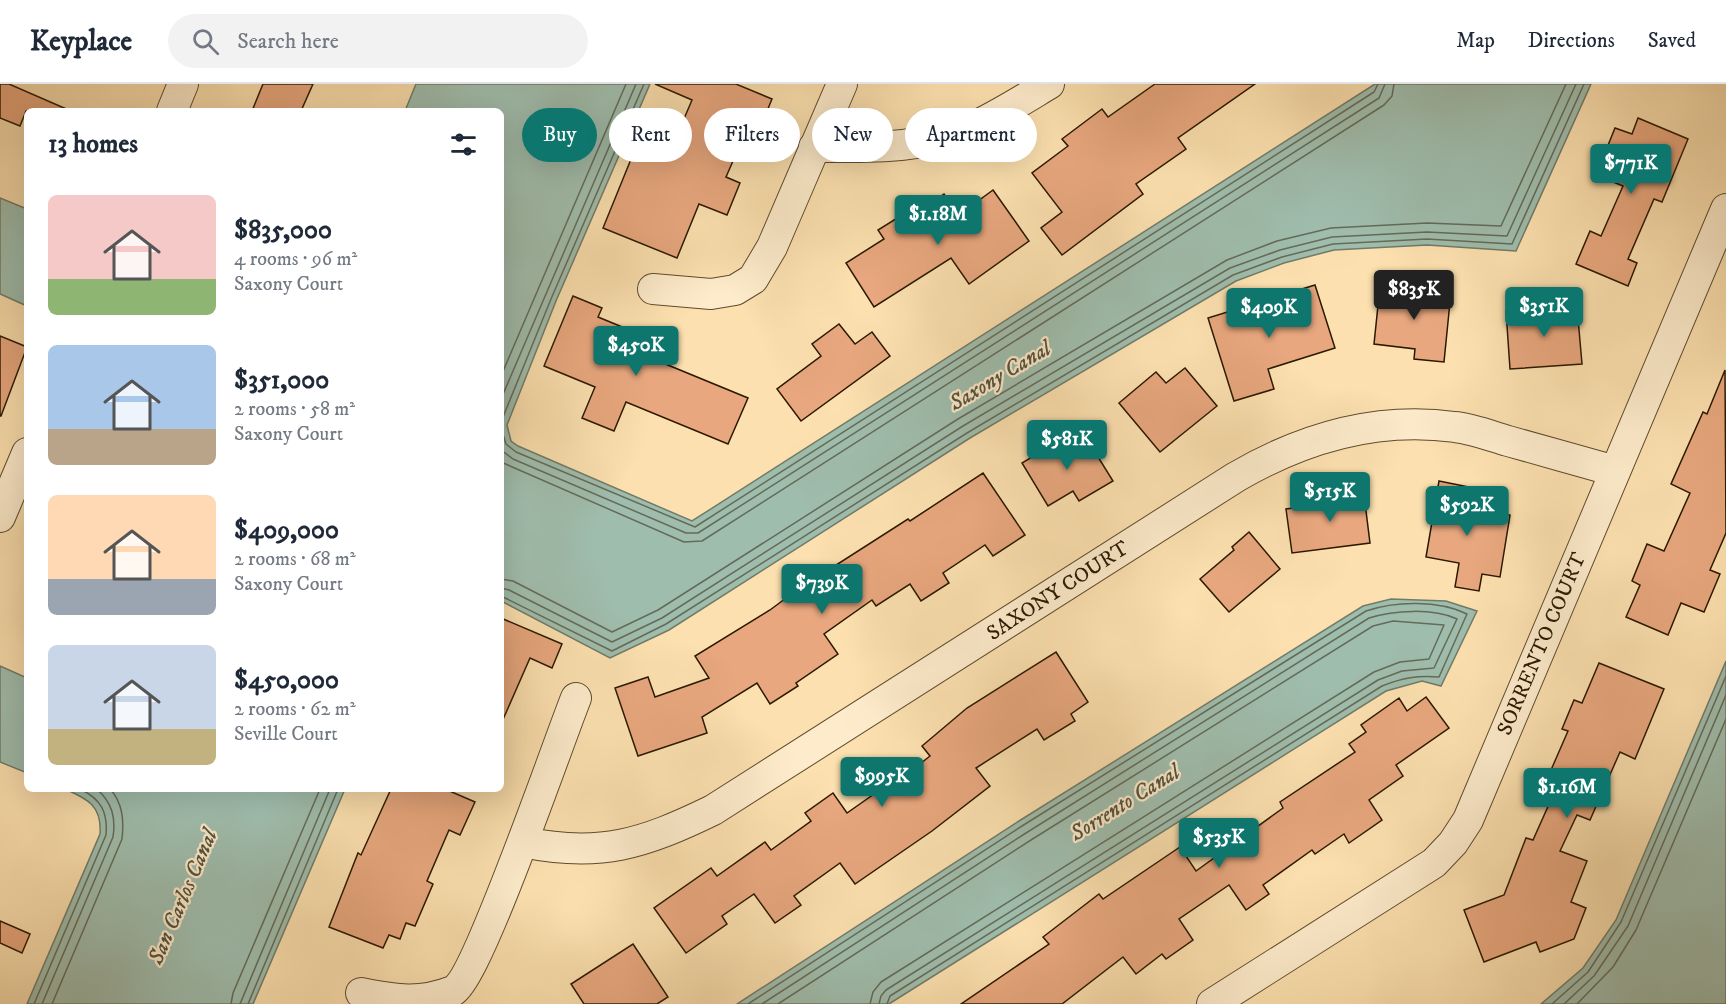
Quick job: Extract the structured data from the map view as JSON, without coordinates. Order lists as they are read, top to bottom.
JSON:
{
  "streets": {
    "street": ["SAXONY COURT", "SORRENTO COURT"]
  },
  "crossings": [
    ["SAXONY COURT", "SORRENTO COURT"]
  ],
  "water": ["Saxony Canal", "Sorrento Canal", "San Carlos Canal"],
  "page": {
    "header": "Keyplace",
    "search": "Search here",
    "nav": ["Map", "Directions", "Saved"],
    "chip": [
      "Buy",
      "Rent",
      "Filters",
      "New",
      "Apartment"
    ],
    "heading": "13 homes",
    "price": [
      "$771K",
      "$1.18M",
      "$835K",
      "$351K",
      "$409K",
      "$450K",
      "$581K",
      "$515K",
      "$592K",
      "$739K",
      "$995K",
      "$1.16M",
      "$535K"
    ],
    "list": [
      {
        "name": "$835,000",
        "note": "4 rooms · 96 m² · Saxony Court"
      },
      {
        "name": "$351,000",
        "note": "2 rooms · 58 m² · Saxony Court"
      },
      {
        "name": "$409,000",
        "note": "2 rooms · 68 m² · Saxony Court"
      },
      {
        "name": "$450,000",
        "note": "2 rooms · 62 m² · Seville Court"
      }
    ]
  }
}
